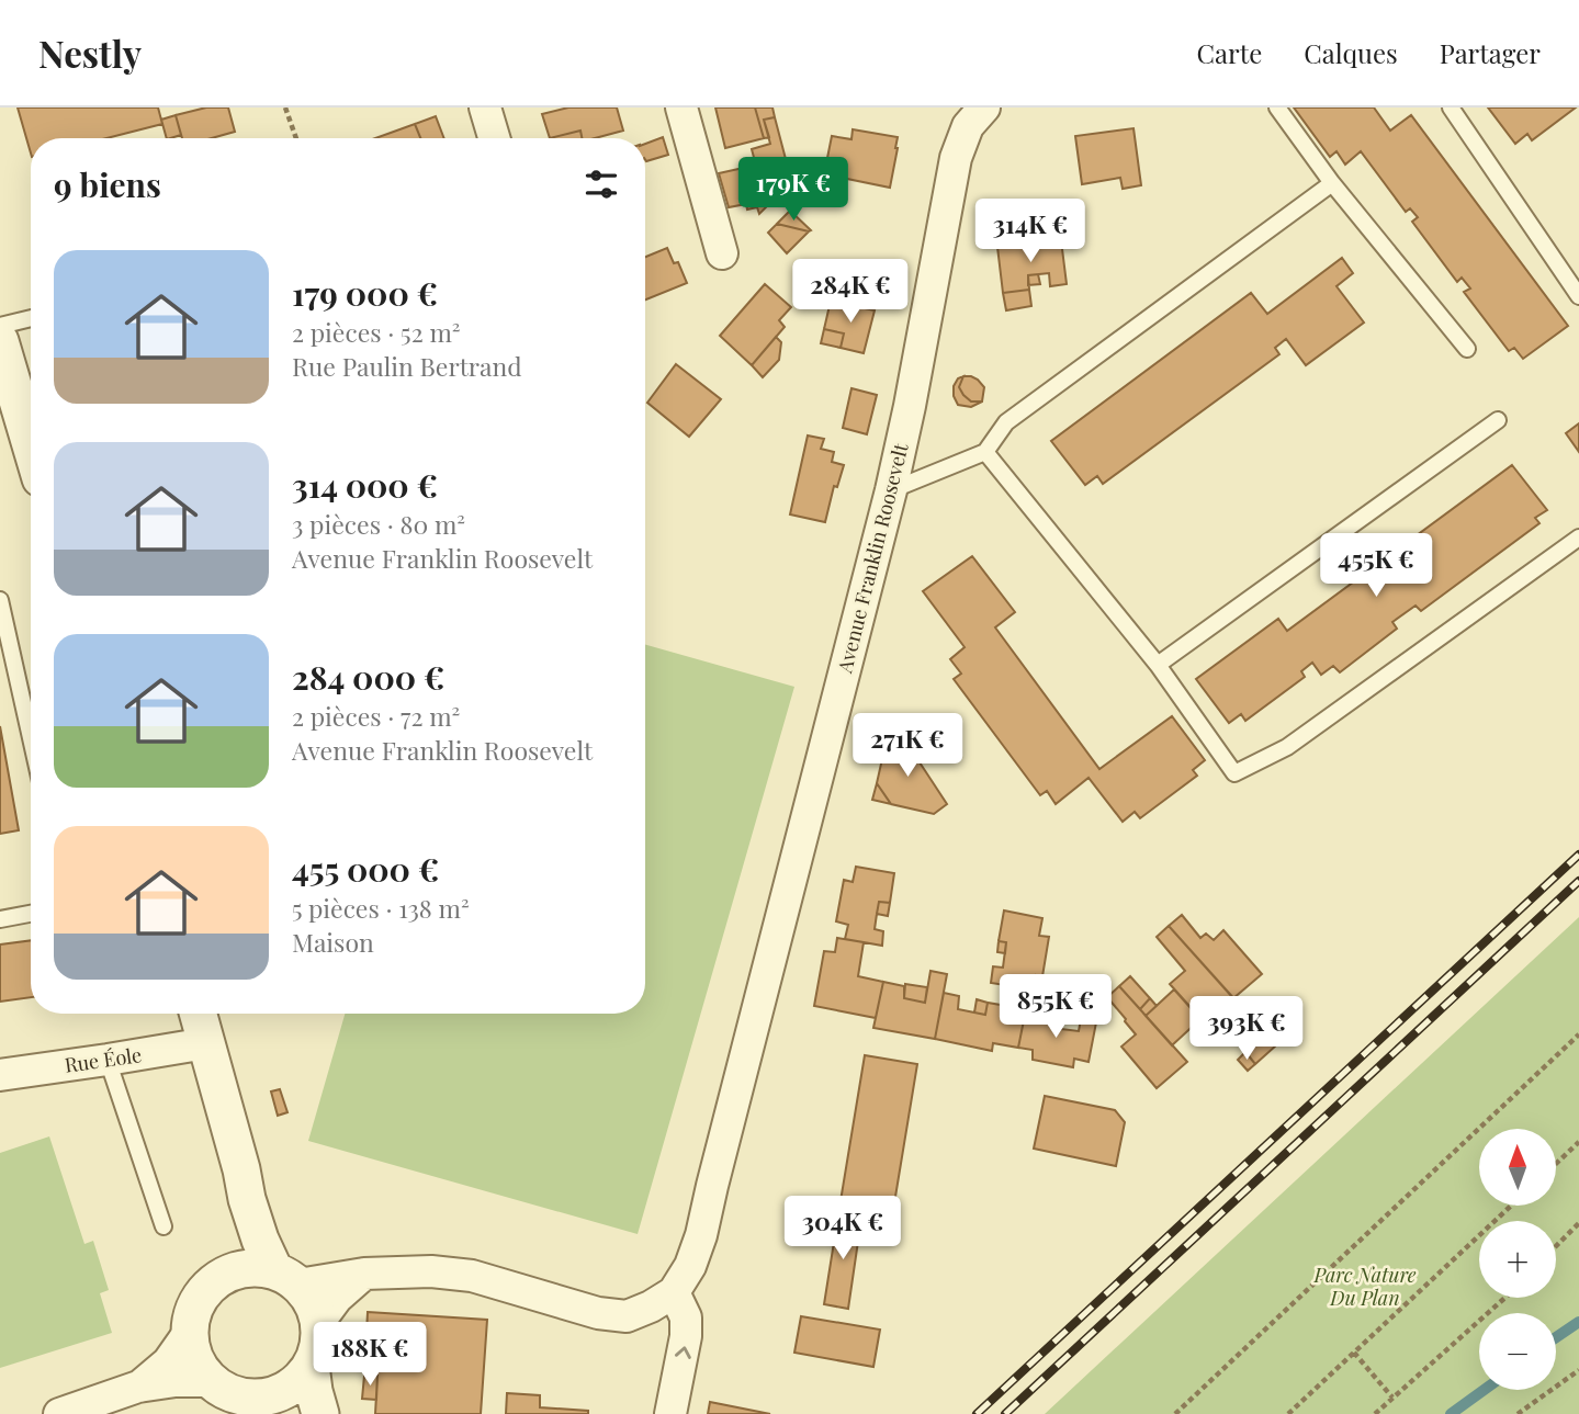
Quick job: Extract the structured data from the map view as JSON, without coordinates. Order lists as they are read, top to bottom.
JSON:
{
  "streets": {
    "street": ["Avenue Franklin Roosevelt", "Rue Éole"]
  },
  "parks": ["Parc Nature Du Plan"],
  "north": "top",
  "page": {
    "header": "Nestly",
    "nav": ["Carte", "Calques", "Partager"],
    "heading": "9 biens",
    "price": [
      "179K €",
      "314K €",
      "284K €",
      "455K €",
      "271K €",
      "855K €",
      "393K €",
      "304K €",
      "188K €"
    ],
    "list": [
      {
        "name": "179 000 €",
        "note": "2 pièces · 52 m² · Rue Paulin Bertrand"
      },
      {
        "name": "314 000 €",
        "note": "3 pièces · 80 m² · Avenue Franklin Roosevelt"
      },
      {
        "name": "284 000 €",
        "note": "2 pièces · 72 m² · Avenue Franklin Roosevelt"
      },
      {
        "name": "455 000 €",
        "note": "5 pièces · 138 m² · Maison"
      }
    ],
    "map_buttons": ["+", "−"]
  }
}
